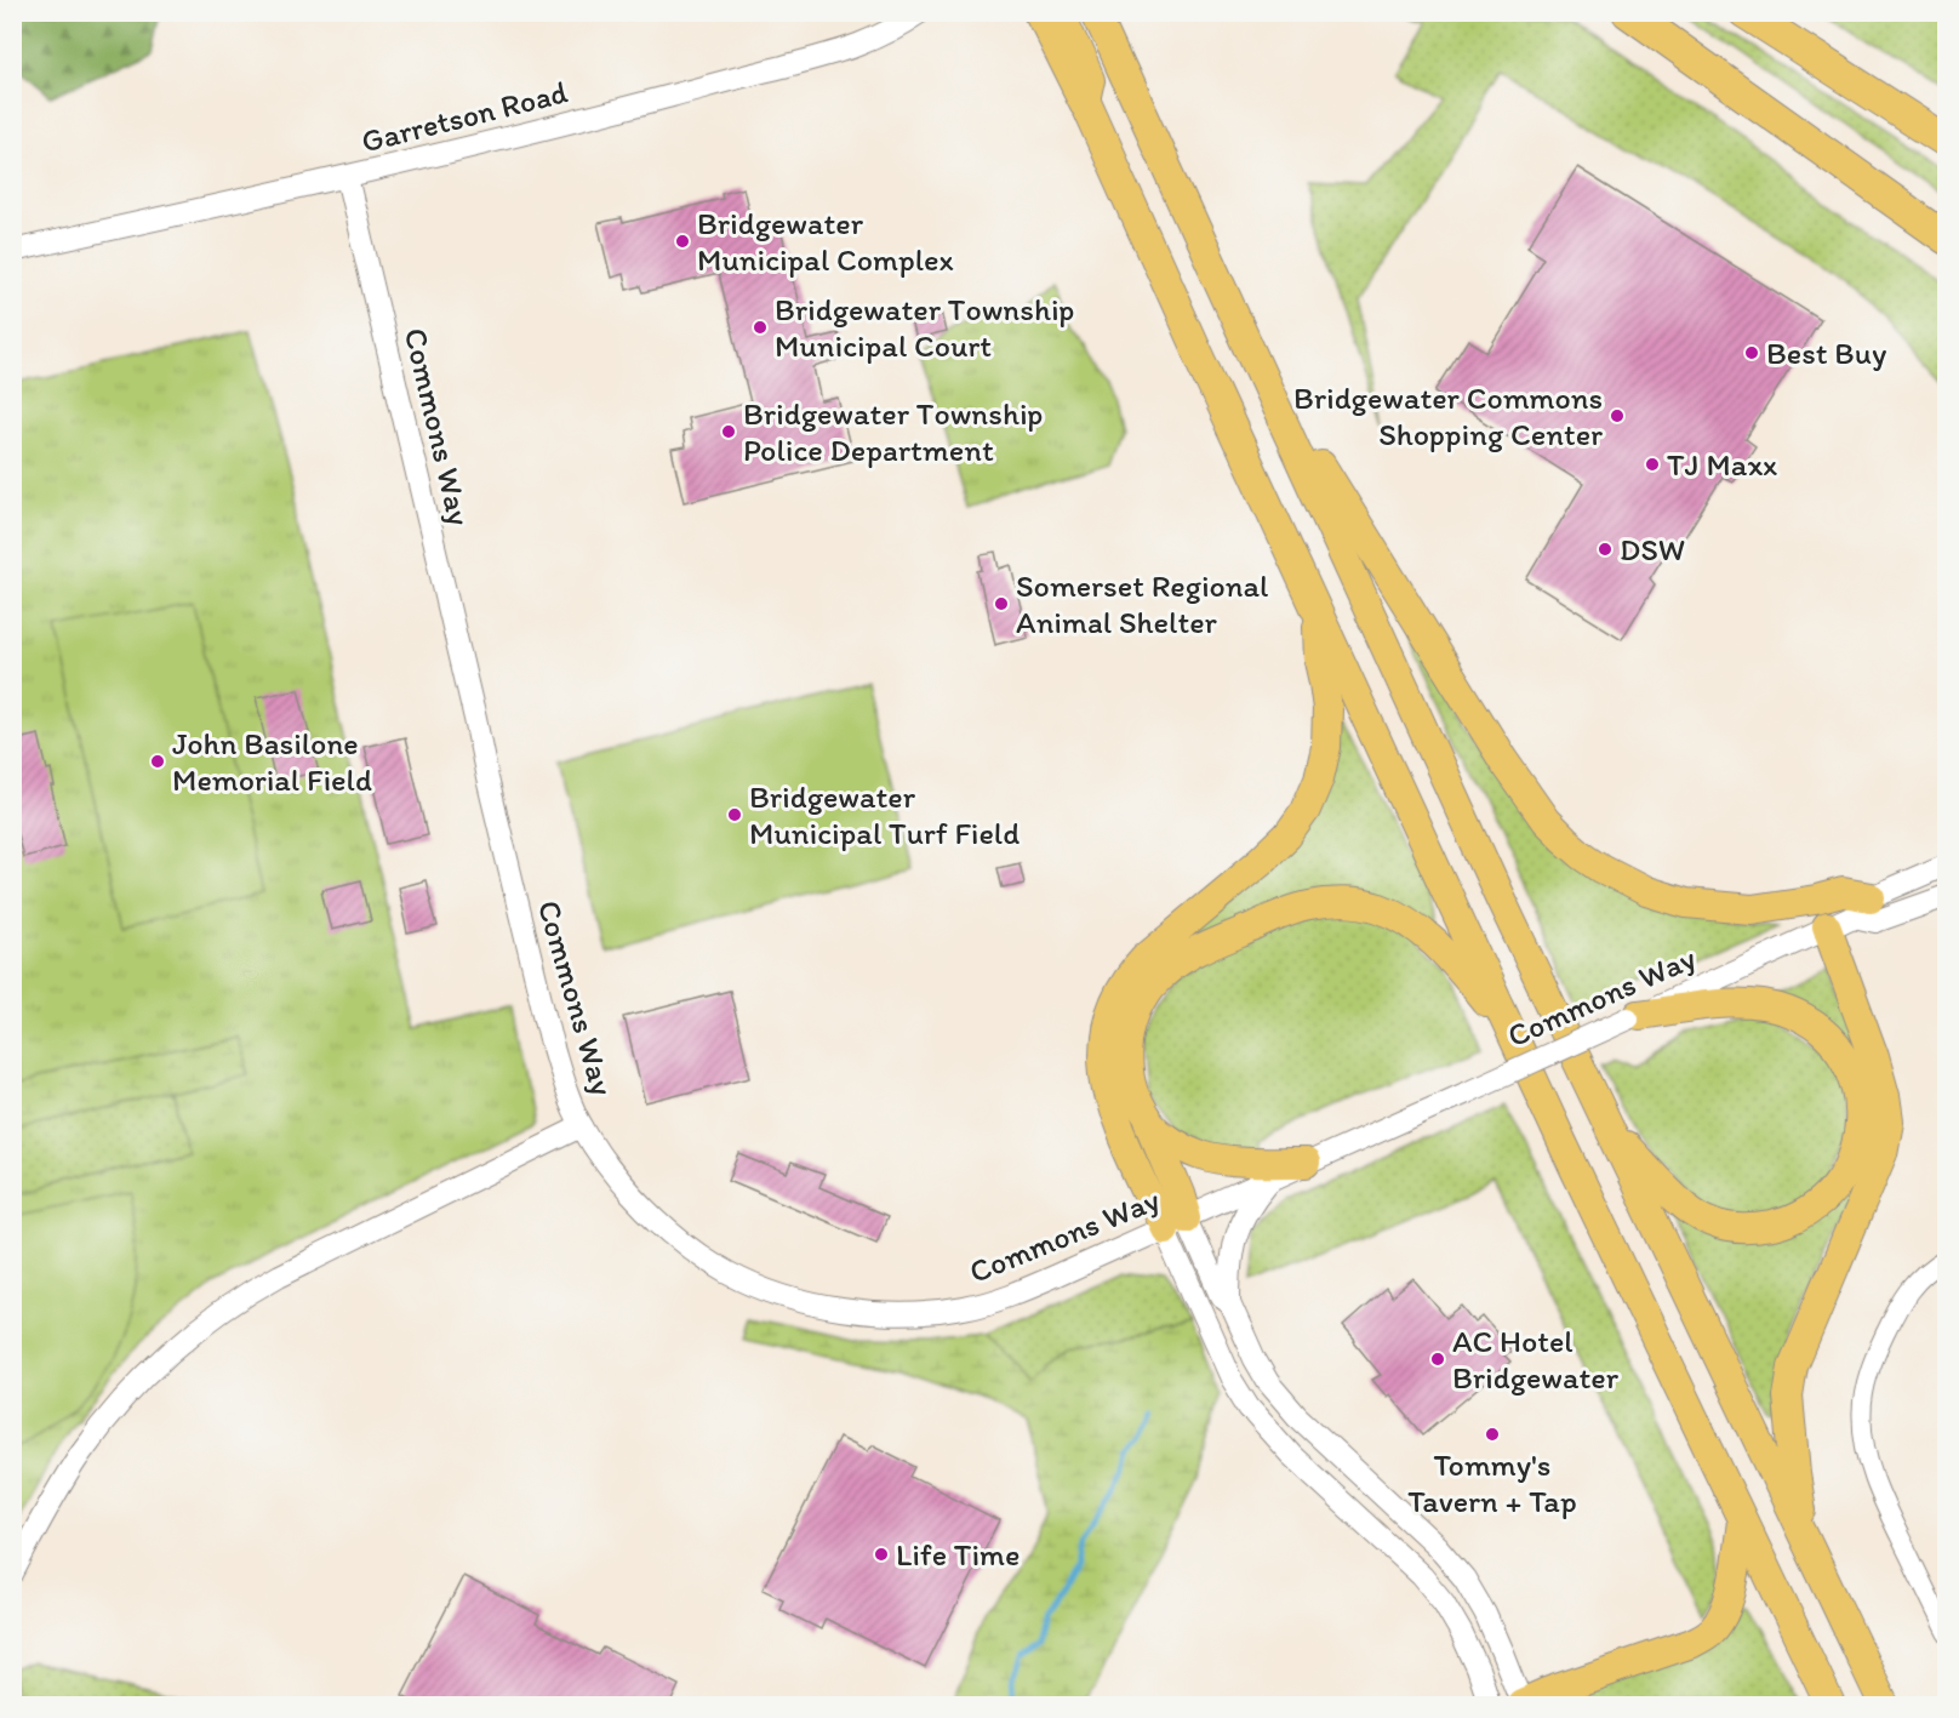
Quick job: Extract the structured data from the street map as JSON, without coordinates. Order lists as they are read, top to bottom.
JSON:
{
  "streets": {
    "street": ["Garretson Road", "Commons Way"]
  },
  "crossings": [
    ["Garretson Road", "Commons Way"]
  ],
  "places": [
    "Bridgewater Municipal Complex",
    "Bridgewater Township Municipal Court",
    "Best Buy",
    "Bridgewater Commons Shopping Center",
    "Bridgewater Township Police Department",
    "TJ Maxx",
    "DSW",
    "Somerset Regional Animal Shelter",
    "John Basilone Memorial Field",
    "Bridgewater Municipal Turf Field",
    "AC Hotel Bridgewater",
    "Tommy's Tavern + Tap",
    "Life Time"
  ]
}
